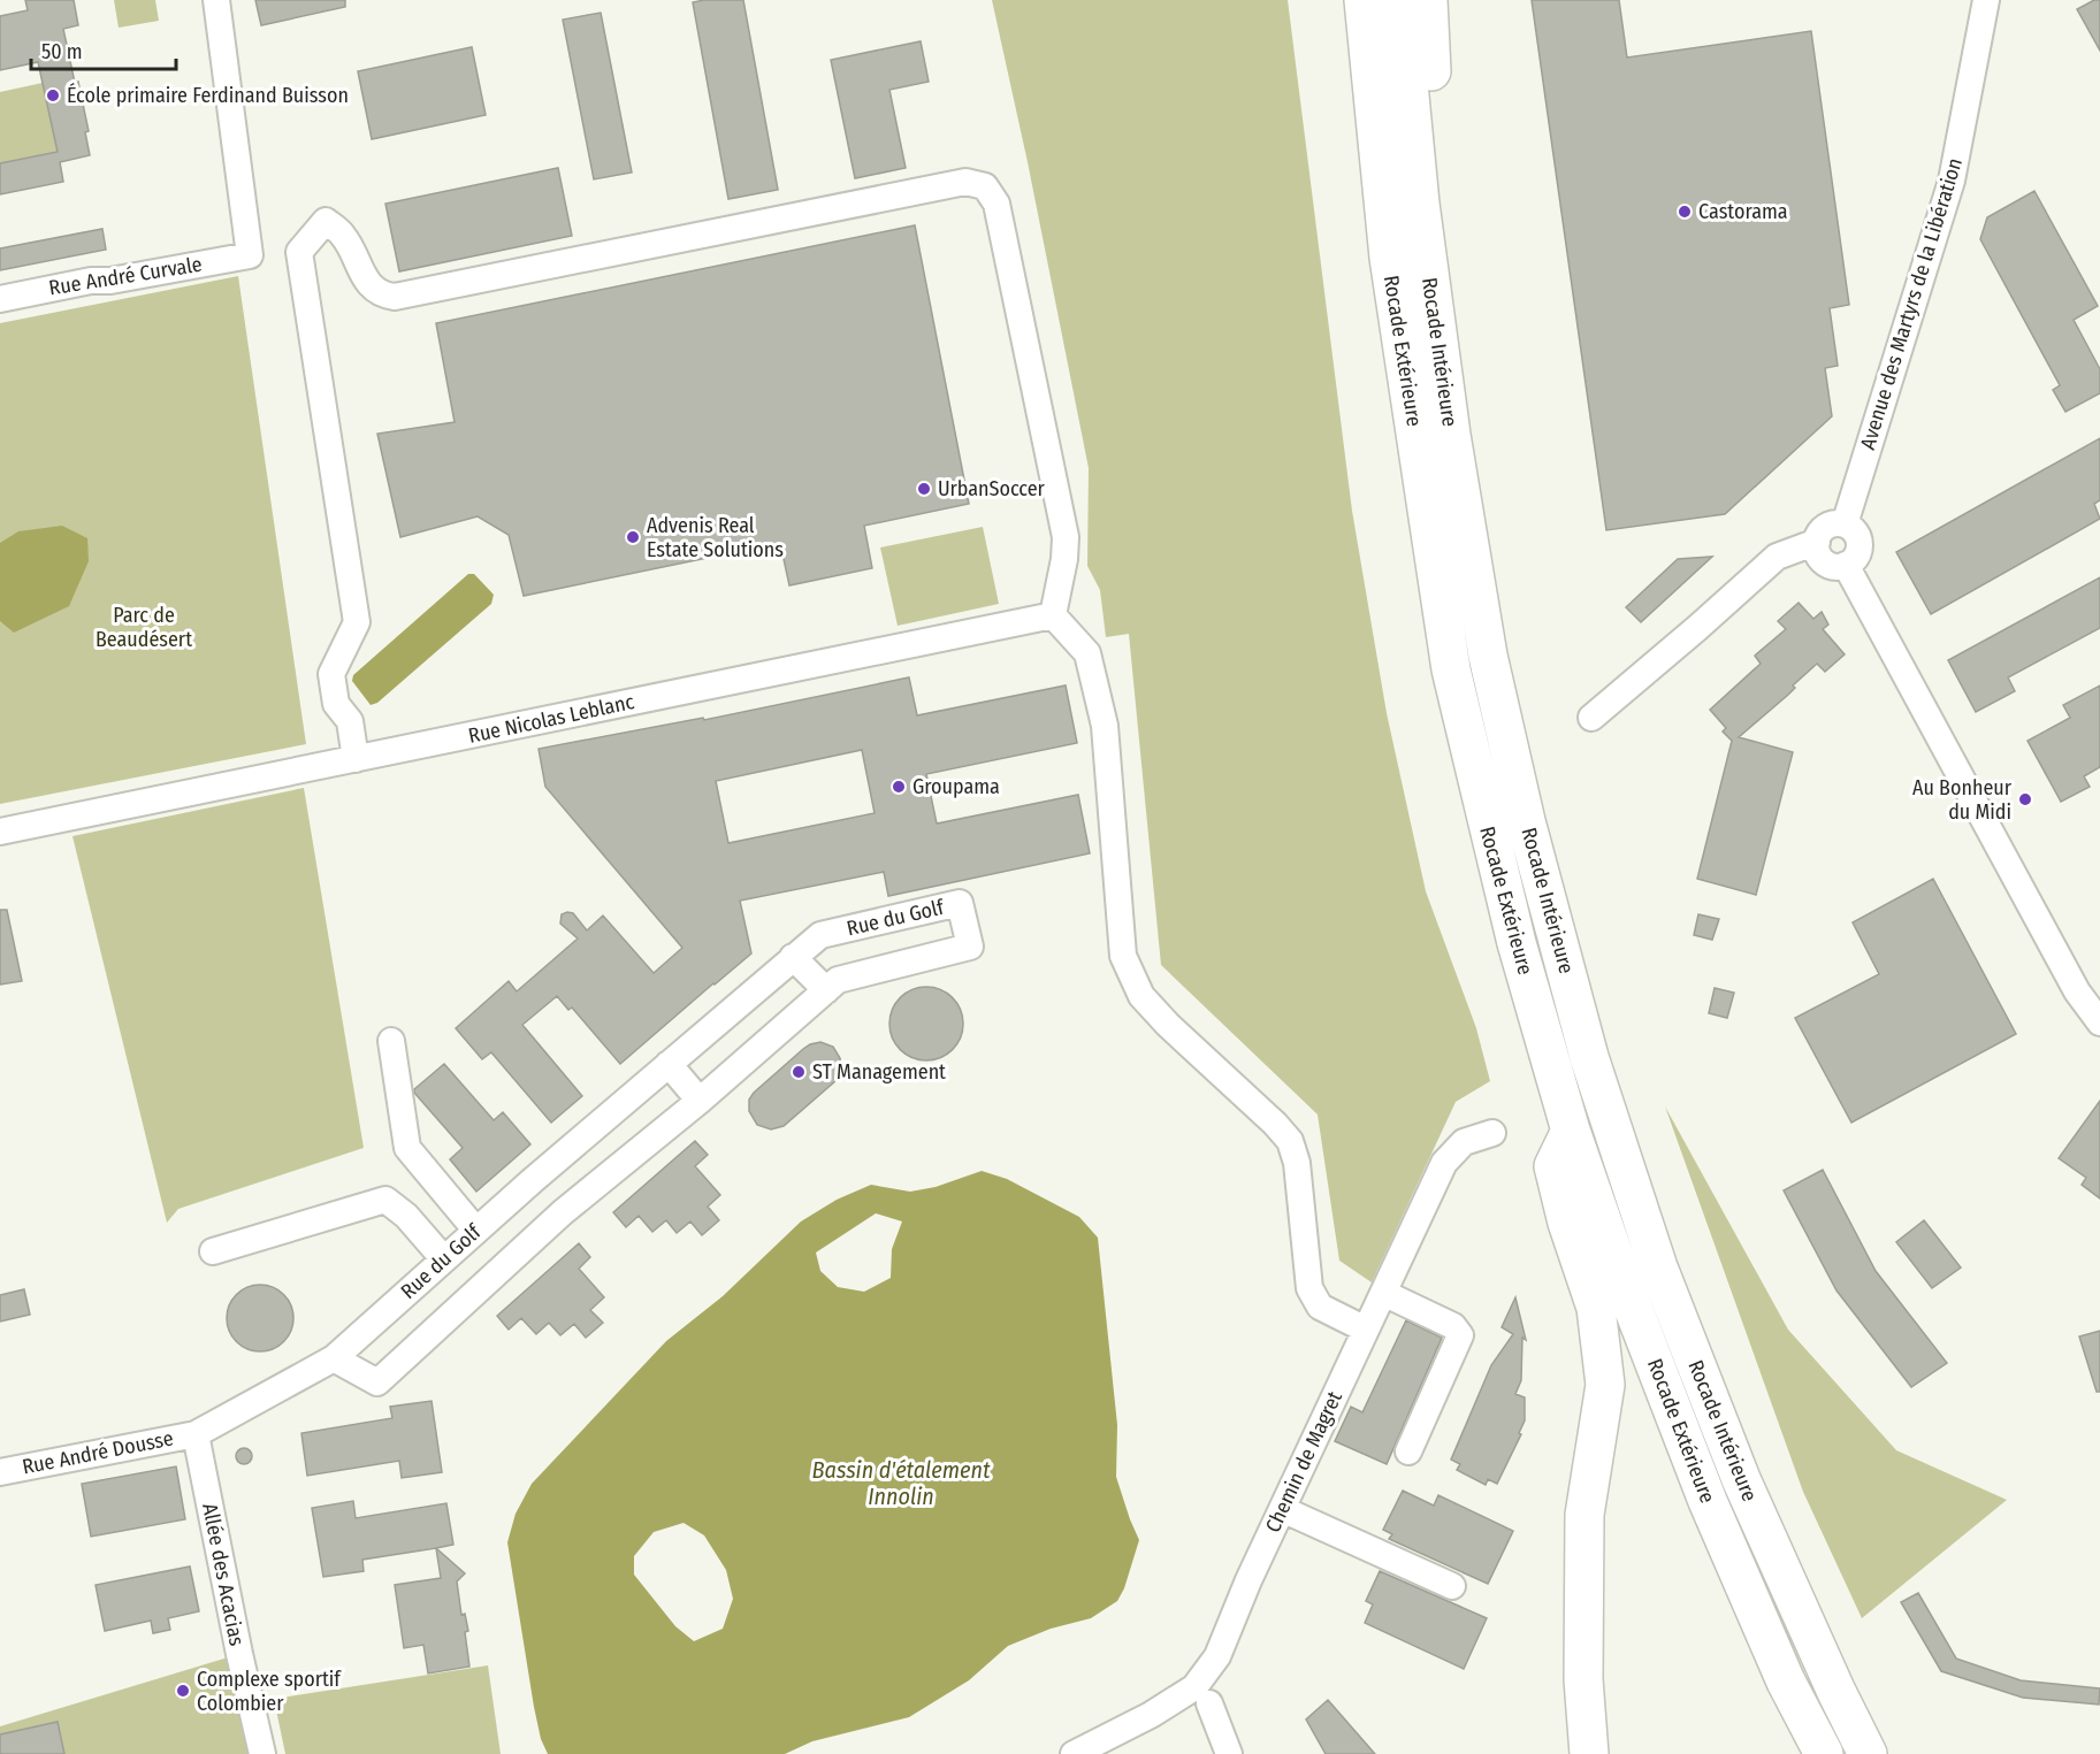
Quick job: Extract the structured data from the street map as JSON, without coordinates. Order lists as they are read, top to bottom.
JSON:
{
  "streets": {
    "highway": ["Rocade Extérieure", "Rocade Intérieure"],
    "street": [
      "Rue André Curvale",
      "Avenue des Martyrs de la Libération",
      "Rue Nicolas Leblanc",
      "Rue du Golf",
      "Rue André Dousse",
      "Chemin de Magret",
      "Allée des Acacias"
    ]
  },
  "crossings": [
    ["Rue du Golf", "Rue André Dousse"],
    ["Rue du Golf", "Allée des Acacias"],
    ["Rue André Dousse", "Allée des Acacias"]
  ],
  "water": ["Bassin d'étalement Innolin"],
  "parks": ["Parc de Beaudésert"],
  "places": [
    "École primaire Ferdinand Buisson",
    "Castorama",
    "UrbanSoccer",
    "Advenis Real Estate Solutions",
    "Groupama",
    "Au Bonheur du Midi",
    "ST Management",
    "Complexe sportif Colombier"
  ],
  "scale_bar": "50 m"
}
